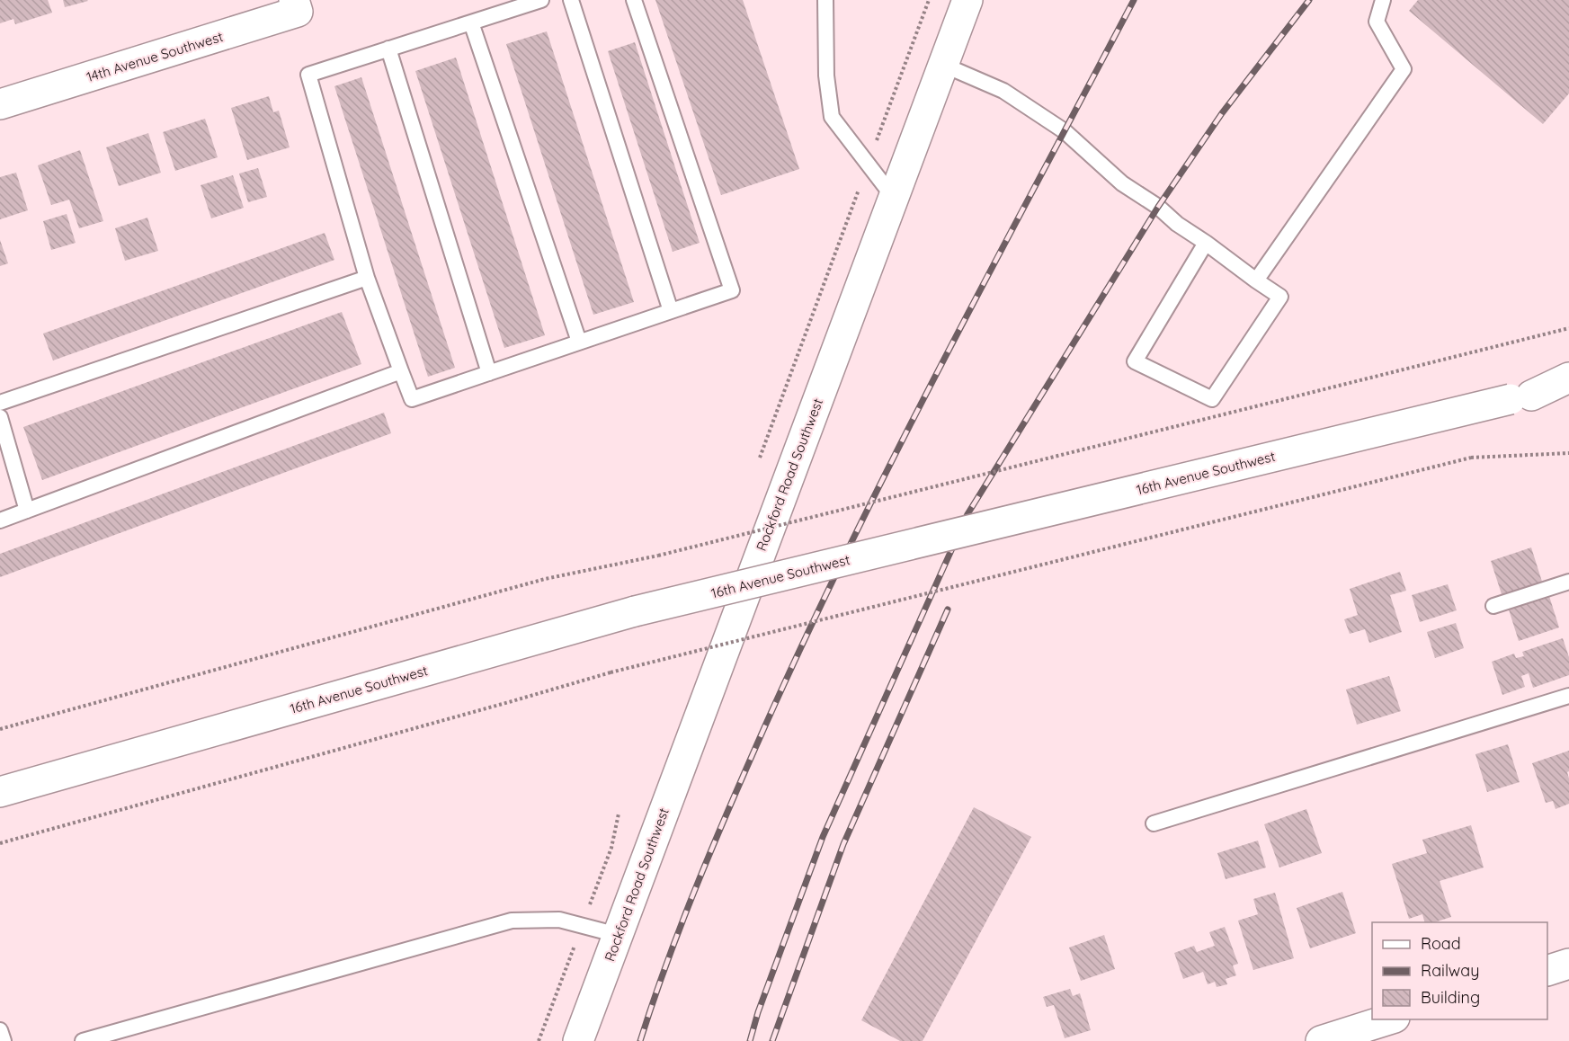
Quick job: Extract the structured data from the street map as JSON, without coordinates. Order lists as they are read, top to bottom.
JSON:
{
  "streets": {
    "main road": ["14th Avenue Southwest", "16th Avenue Southwest", "Rockford Road Southwest"]
  },
  "legend": ["Road", "Railway", "Building"]
}
